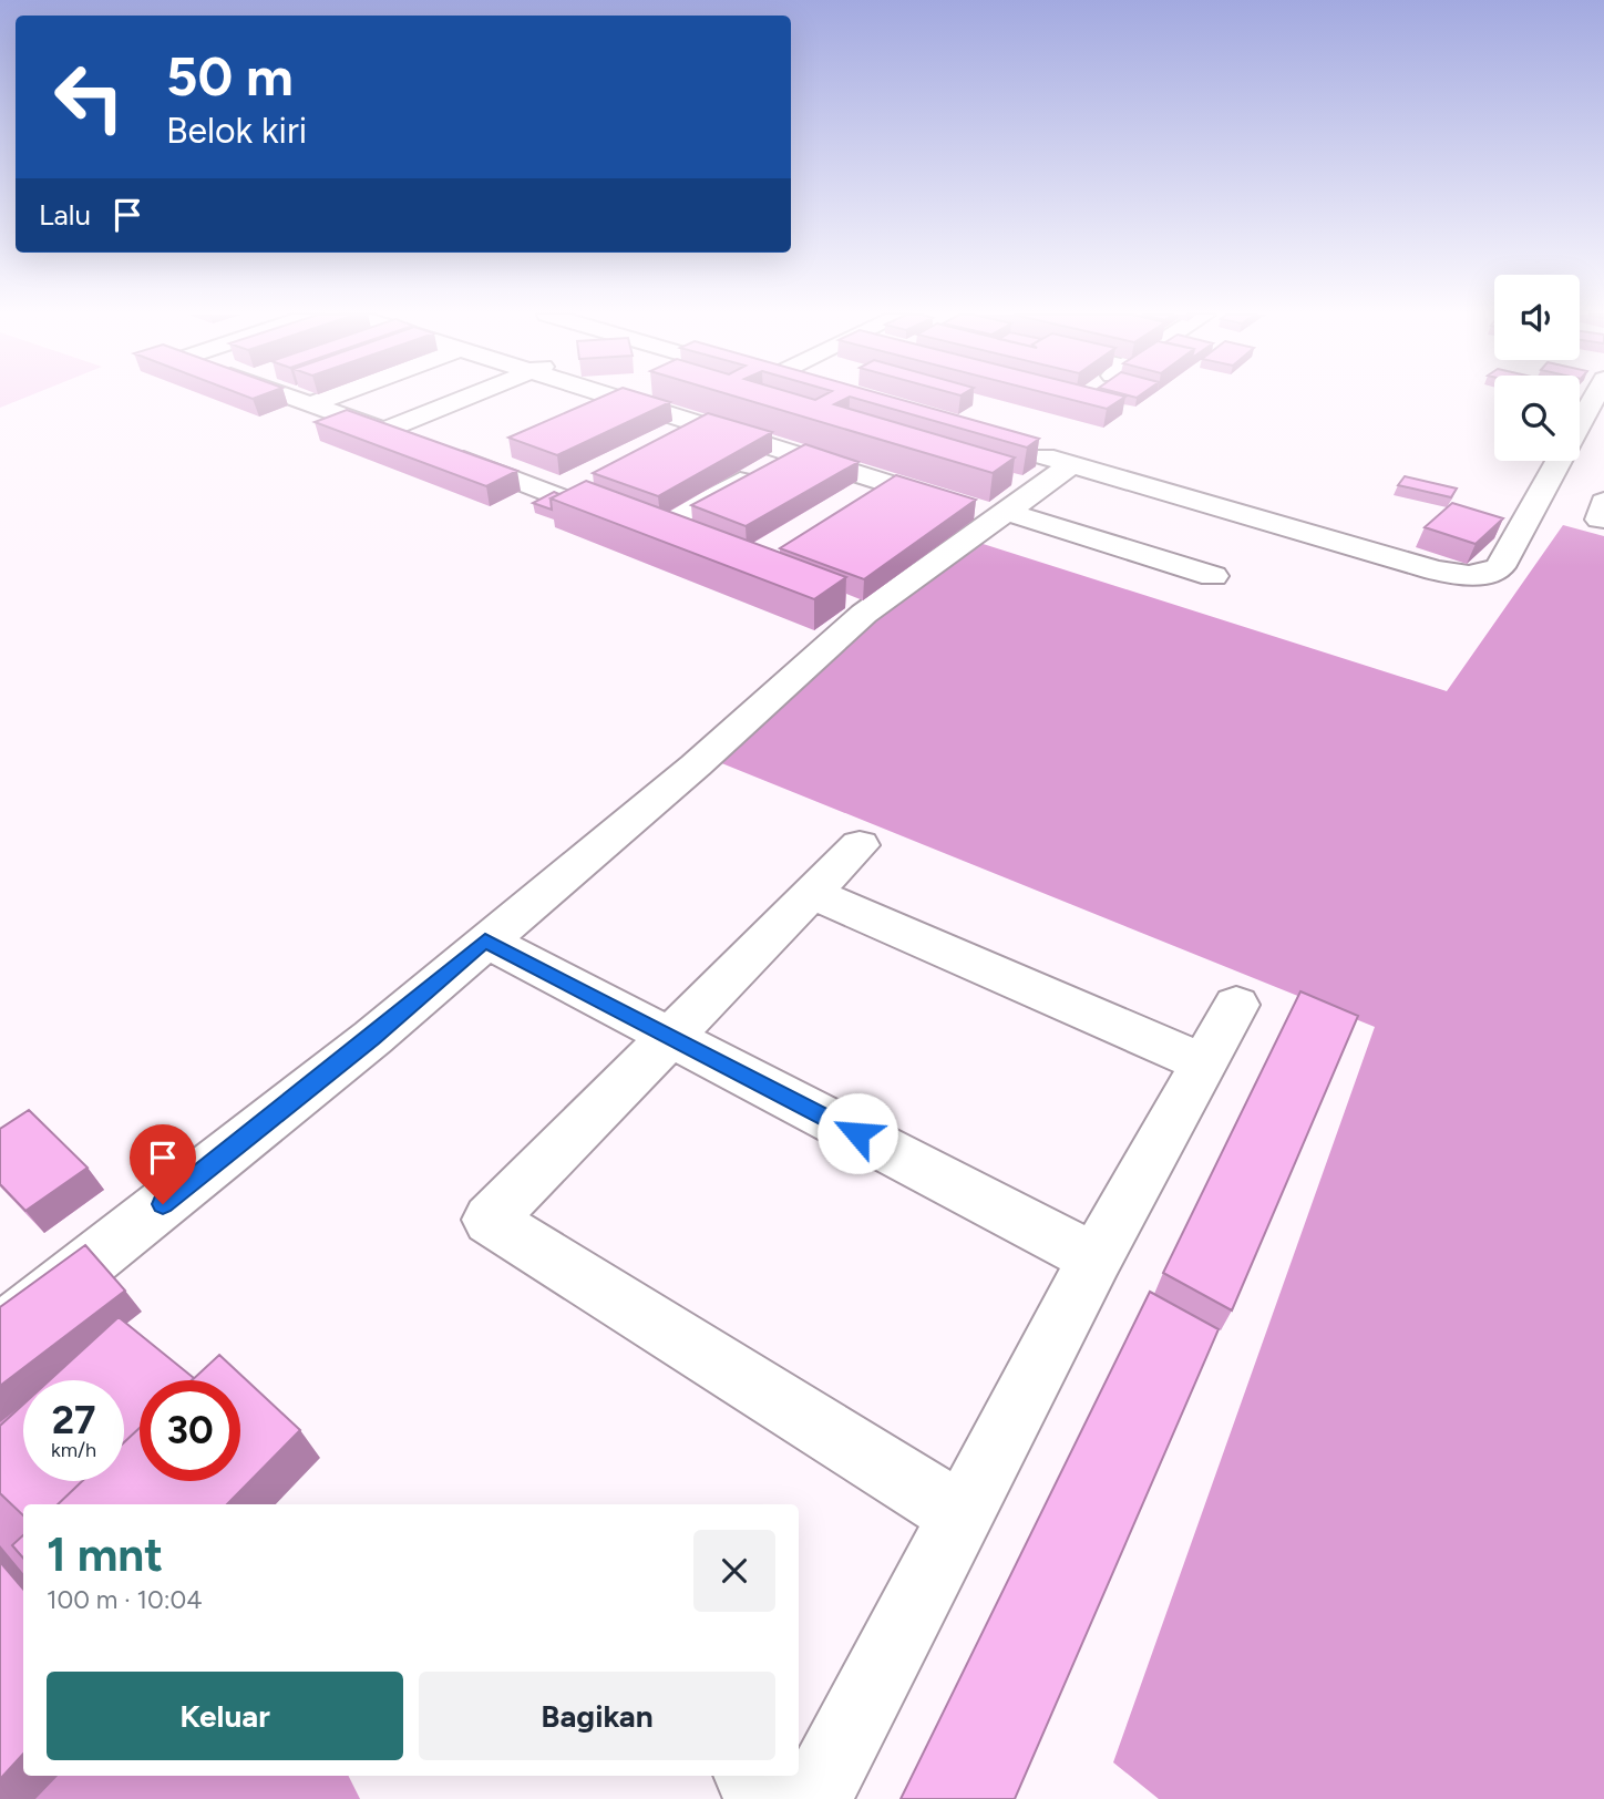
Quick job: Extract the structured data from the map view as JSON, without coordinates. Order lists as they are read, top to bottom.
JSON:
{
  "page": {
    "turn": ["50 m", "Belok kiri"],
    "then": "Lalu",
    "speed": "27 km/h",
    "limit": "30",
    "heading": ["1 mnt", "100 m · 10:04"],
    "buttons": ["Keluar", "Bagikan"]
  }
}
